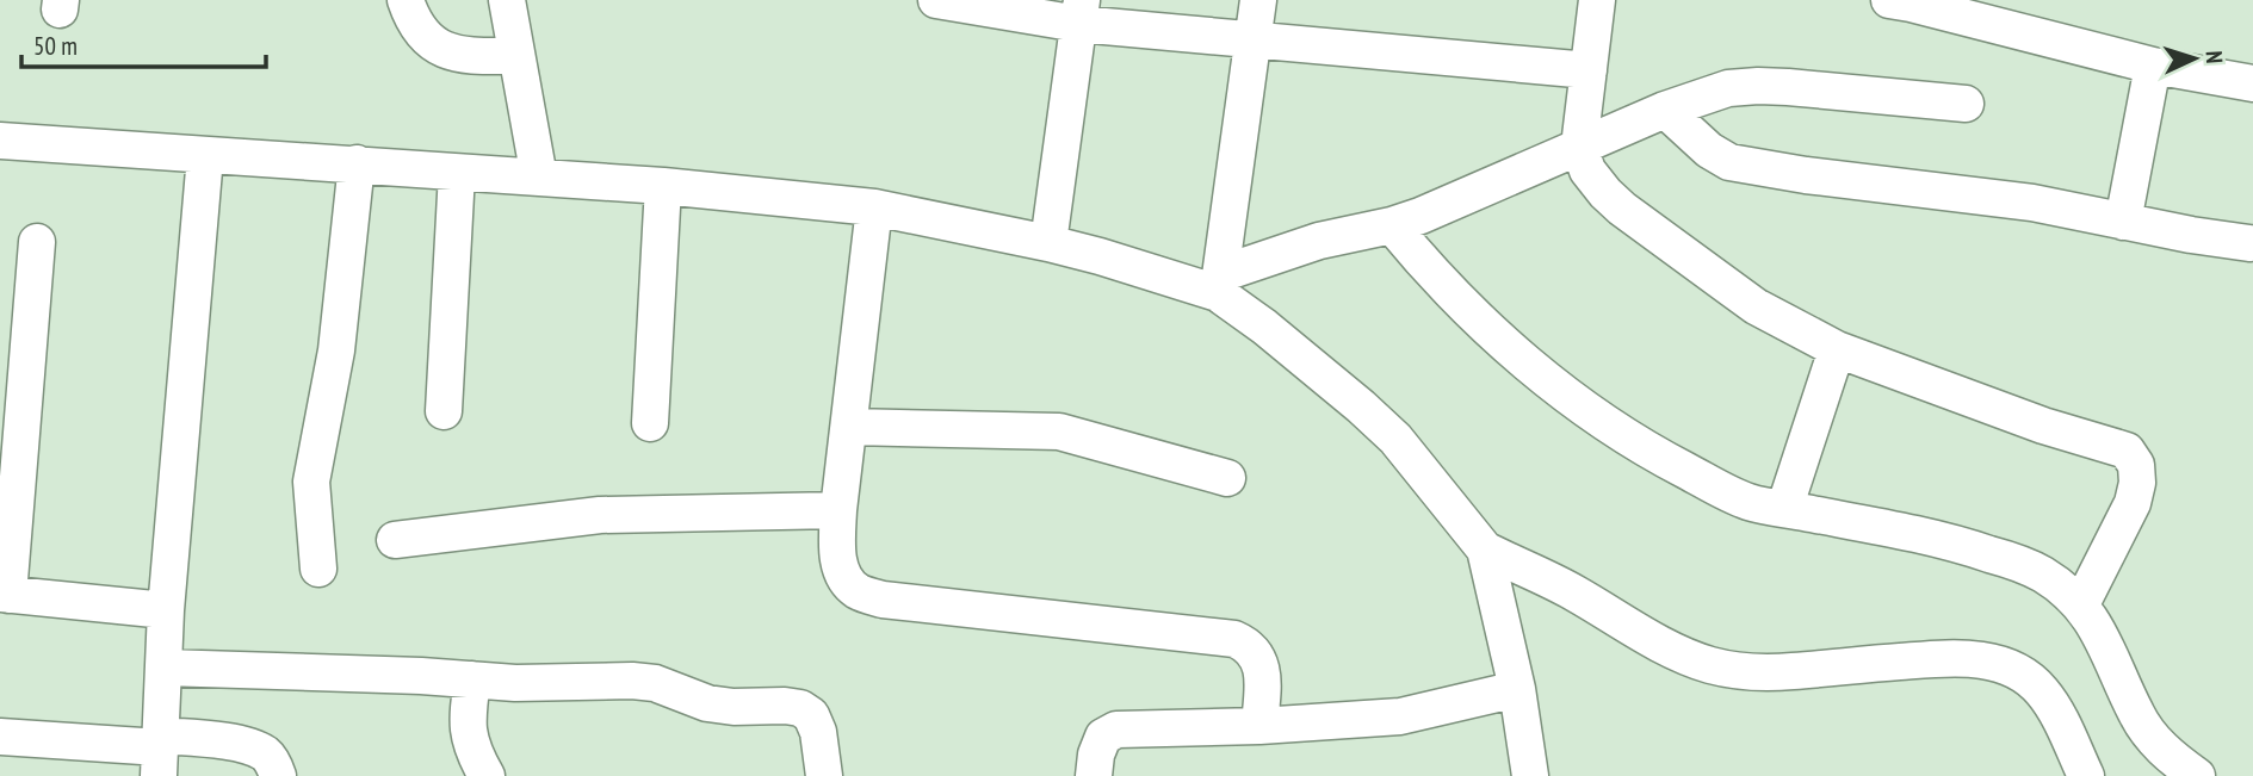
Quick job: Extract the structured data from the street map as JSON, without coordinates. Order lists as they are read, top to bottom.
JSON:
{
  "scale_bar": "50 m",
  "north": "right"
}
